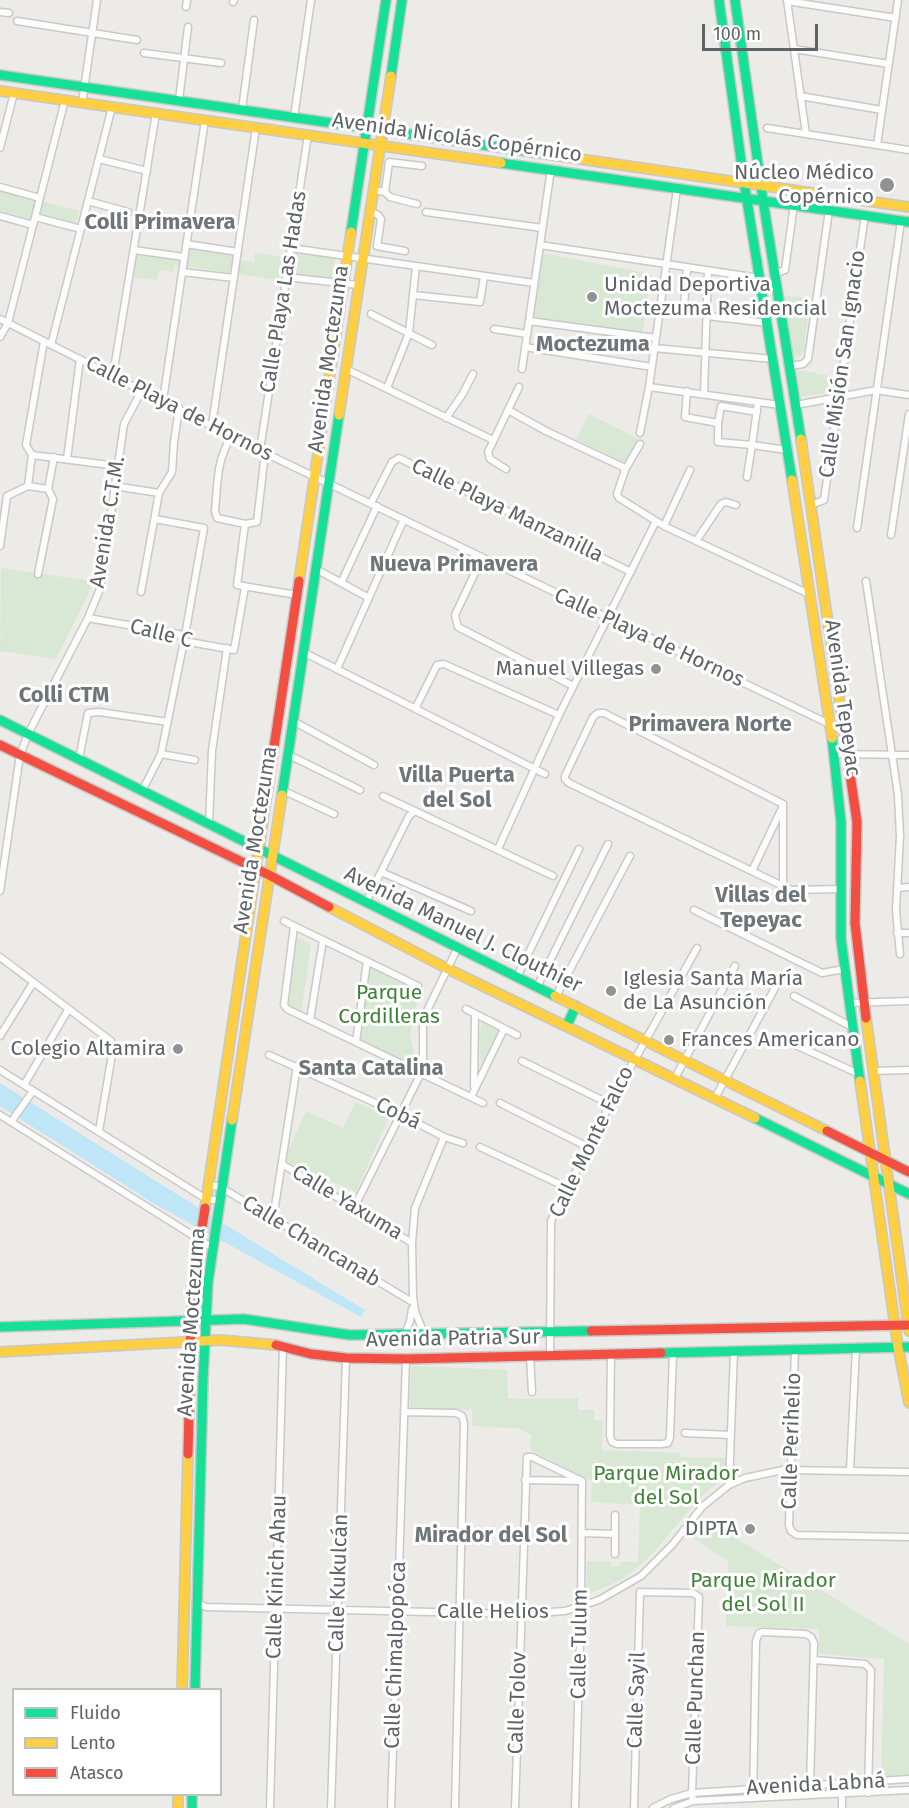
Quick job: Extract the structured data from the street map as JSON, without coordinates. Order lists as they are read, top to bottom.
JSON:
{
  "streets": {
    "street": [
      "Avenida Nicolás Copérnico",
      "Calle Playa Las Hadas",
      "Avenida Moctezuma",
      "Calle Misión San Ignacio",
      "Calle Playa de Hornos",
      "Calle Playa Manzanilla",
      "Avenida C.T.M.",
      "Calle C",
      "Avenida Tepeyac",
      "Avenida Manuel J. Clouthier",
      "Cobá",
      "Calle Monte Falco",
      "Calle Yaxuma",
      "Calle Chancanab",
      "Avenida Patria Sur",
      "Calle Perihelio",
      "Calle Kinich Ahau",
      "Calle Kukulcán",
      "Calle Helios",
      "Calle Tulum",
      "Calle Chimalpopóca",
      "Calle Punchan",
      "Calle Sayil",
      "Calle Tolov",
      "Avenida Labná"
    ]
  },
  "crossings": [
    ["Avenida Nicolás Copérnico", "Calle Playa Las Hadas"],
    ["Avenida Nicolás Copérnico", "Avenida Moctezuma"],
    ["Avenida Nicolás Copérnico", "Calle Misión San Ignacio"],
    ["Avenida Nicolás Copérnico", "Avenida Tepeyac"],
    ["Calle Playa Las Hadas", "Calle Playa de Hornos"],
    ["Avenida Moctezuma", "Calle Playa de Hornos"],
    ["Avenida Moctezuma", "Avenida Manuel J. Clouthier"],
    ["Avenida Moctezuma", "Calle Chancanab"],
    ["Avenida Moctezuma", "Avenida Patria Sur"],
    ["Avenida Moctezuma", "Calle Helios"],
    ["Calle Misión San Ignacio", "Avenida Tepeyac"],
    ["Calle Playa de Hornos", "Calle Playa Manzanilla"],
    ["Calle Playa de Hornos", "Avenida C.T.M."],
    ["Calle Playa de Hornos", "Avenida Tepeyac"],
    ["Avenida C.T.M.", "Calle C"],
    ["Avenida C.T.M.", "Avenida Manuel J. Clouthier"],
    ["Avenida Tepeyac", "Avenida Manuel J. Clouthier"],
    ["Avenida Tepeyac", "Avenida Patria Sur"],
    ["Avenida Manuel J. Clouthier", "Calle Monte Falco"],
    ["Calle Monte Falco", "Avenida Patria Sur"],
    ["Avenida Patria Sur", "Calle Perihelio"],
    ["Avenida Patria Sur", "Calle Kinich Ahau"],
    ["Avenida Patria Sur", "Calle Kukulcán"],
    ["Avenida Patria Sur", "Calle Chimalpopóca"],
    ["Calle Perihelio", "Calle Helios"],
    ["Calle Kinich Ahau", "Calle Helios"],
    ["Calle Kukulcán", "Calle Helios"],
    ["Calle Helios", "Calle Tulum"],
    ["Calle Helios", "Calle Chimalpopóca"],
    ["Calle Helios", "Calle Tolov"],
    ["Calle Tulum", "Calle Tolov"],
    ["Calle Punchan", "Calle Sayil"],
    ["Calle Punchan", "Avenida Labná"]
  ],
  "districts": [
    "Colli Primavera",
    "Moctezuma",
    "Nueva Primavera",
    "Colli CTM",
    "Primavera Norte",
    "Villa Puerta del Sol",
    "Villas del Tepeyac",
    "Santa Catalina",
    "Mirador del Sol"
  ],
  "parks": ["Parque Cordilleras", "Parque Mirador del Sol", "Parque Mirador del Sol II"],
  "places": [
    "Núcleo Médico Copérnico",
    "Unidad Deportiva Moctezuma Residencial",
    "Manuel Villegas",
    "Iglesia Santa María de La Asunción",
    "Frances Americano",
    "Colegio Altamira",
    "DIPTA"
  ],
  "legend": ["Fluido", "Lento", "Atasco"],
  "scale_bar": "100 m"
}
